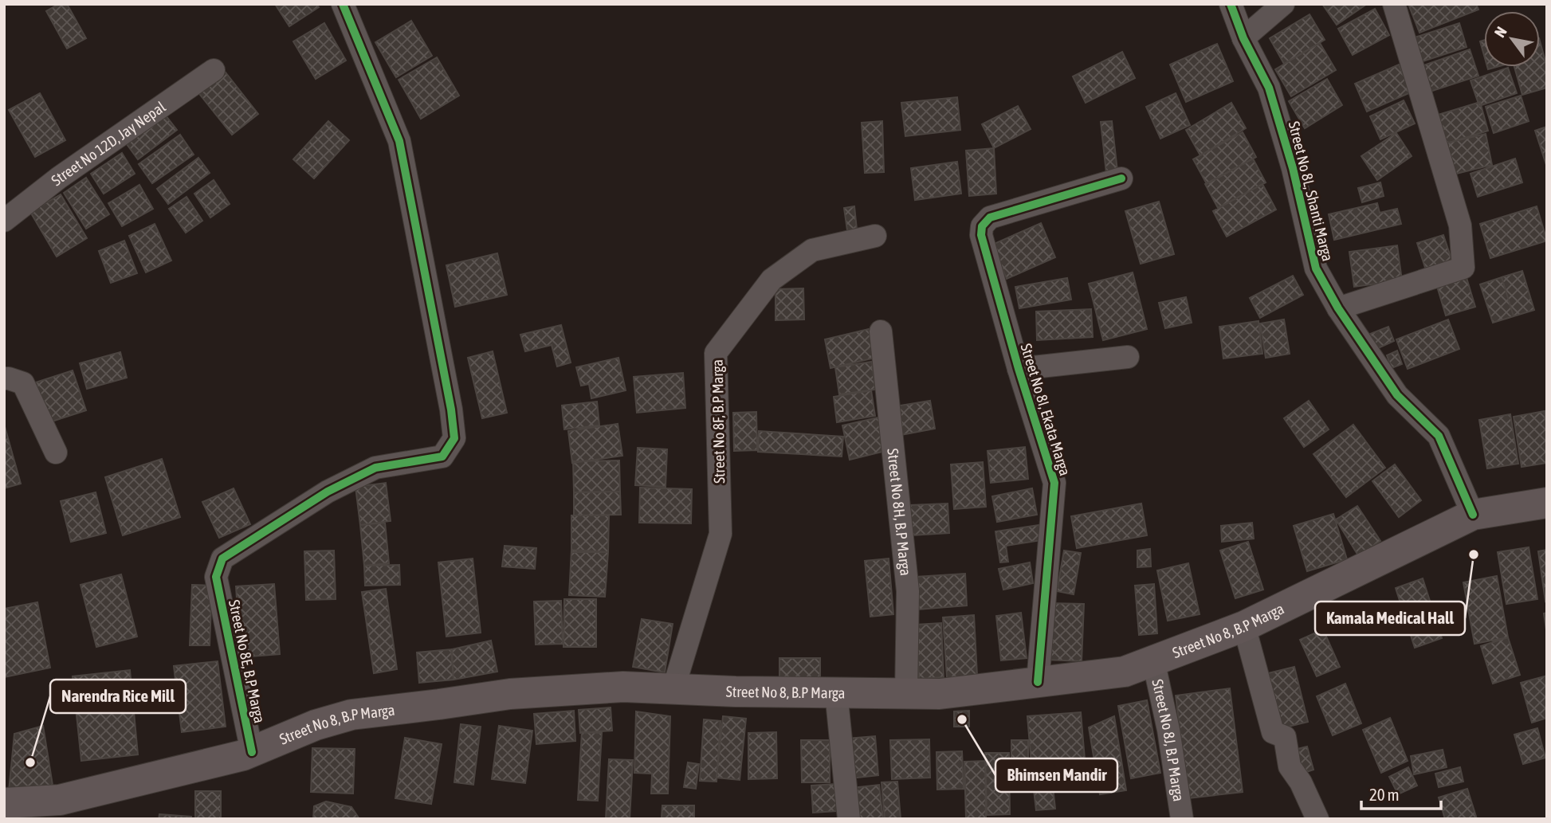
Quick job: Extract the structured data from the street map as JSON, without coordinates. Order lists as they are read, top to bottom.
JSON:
{
  "streets": {
    "main road": ["Street No 8, B.P Marga"],
    "street": [
      "Street No 12D, Jay Nepal",
      "Street No 8L, Shanti Marga",
      "Street No 8I, Ekata Marga",
      "Street No 8F, B.P Marga",
      "Street No 8H, B.P Marga",
      "Street No 8E, B.P Marga",
      "Street No 8J, B.P Marga"
    ]
  },
  "crossings": [
    ["Street No 8L, Shanti Marga", "Street No 8, B.P Marga"],
    ["Street No 8I, Ekata Marga", "Street No 8, B.P Marga"],
    ["Street No 8F, B.P Marga", "Street No 8, B.P Marga"],
    ["Street No 8H, B.P Marga", "Street No 8, B.P Marga"],
    ["Street No 8, B.P Marga", "Street No 8E, B.P Marga"],
    ["Street No 8, B.P Marga", "Street No 8J, B.P Marga"]
  ],
  "places": ["Kamala Medical Hall", "Bhimsen Mandir", "Narendra Rice Mill"],
  "scale_bar": "20 m",
  "north": "top left"
}
